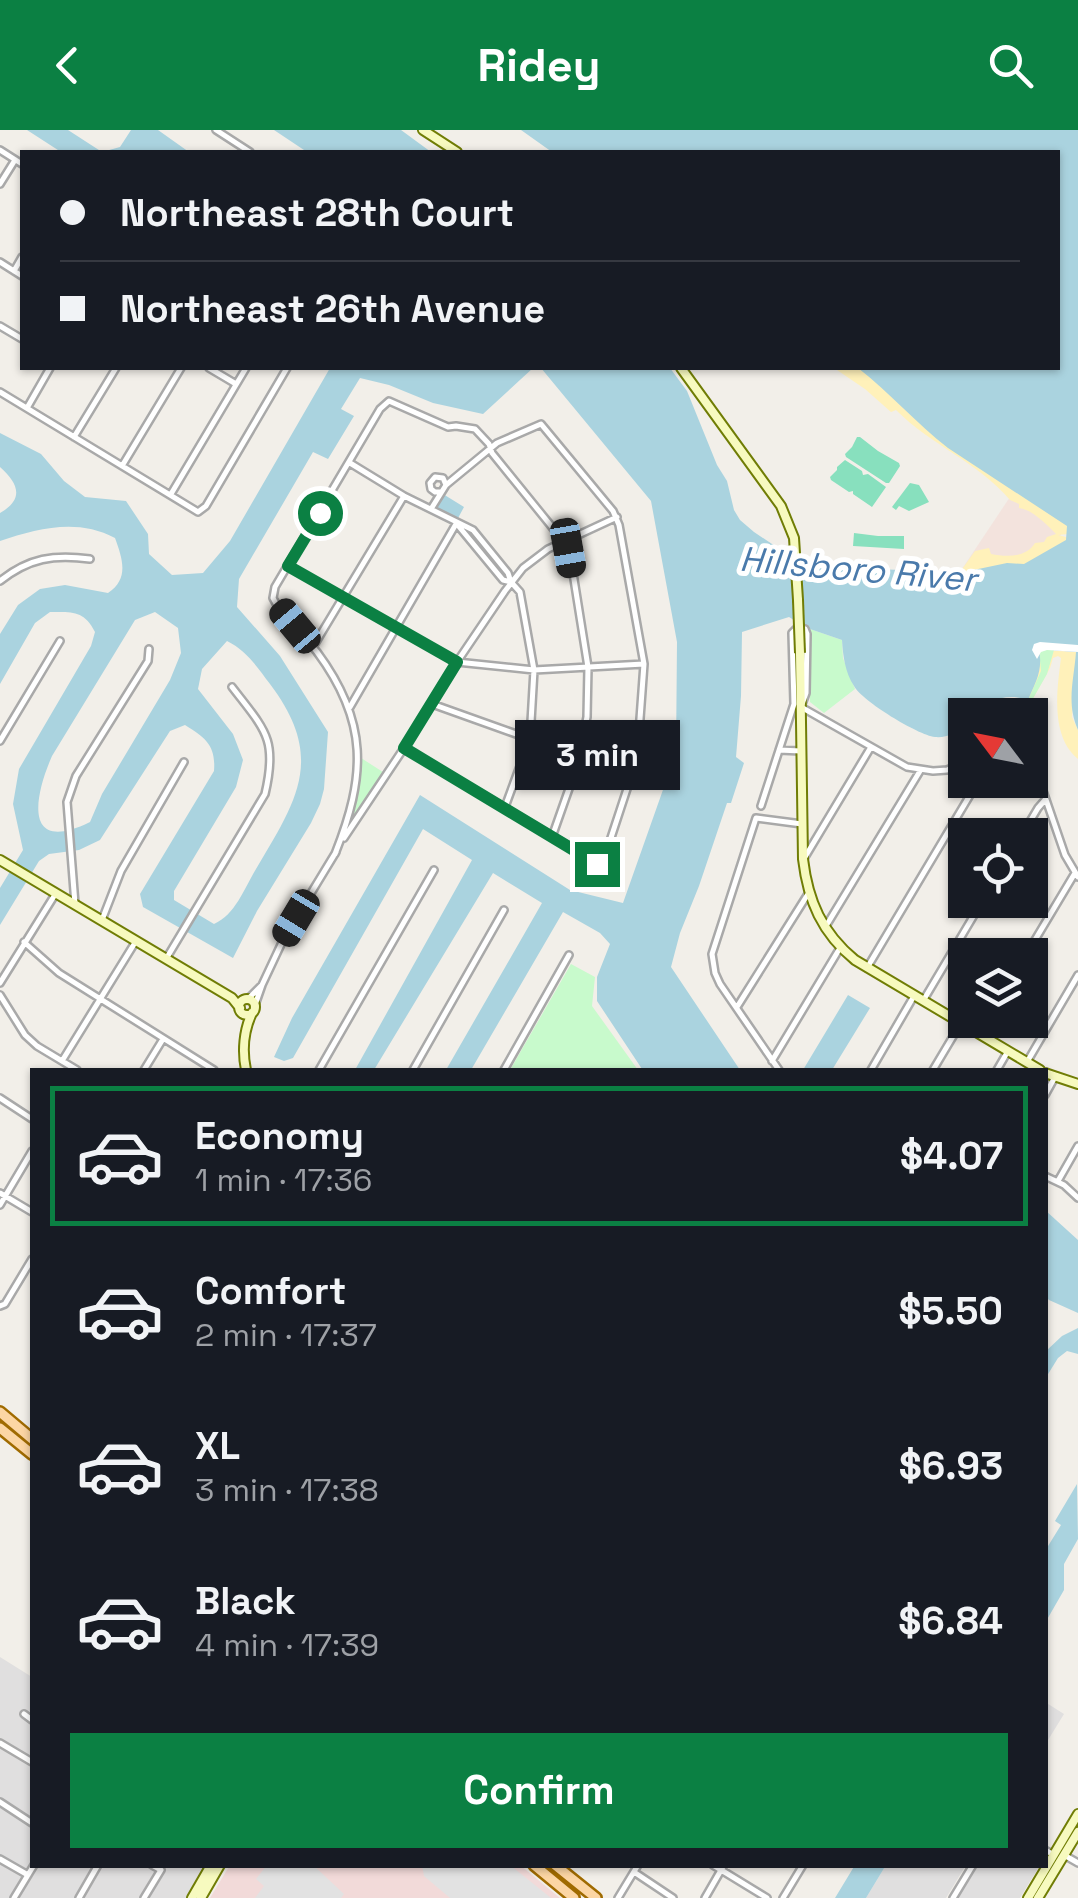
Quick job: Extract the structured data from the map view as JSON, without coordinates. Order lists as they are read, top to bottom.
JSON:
{
  "water": ["Hillsboro River"],
  "north": "top left",
  "page": {
    "header": "Ridey",
    "banner": ["Northeast 28th Court", "Northeast 26th Avenue"],
    "bubble": "3 min",
    "list": [
      {
        "name": "Economy",
        "note": "1 min · 17:36",
        "value": "$4.07"
      },
      {
        "name": "Comfort",
        "note": "2 min · 17:37",
        "value": "$5.50"
      },
      {
        "name": "XL",
        "note": "3 min · 17:38",
        "value": "$6.93"
      },
      {
        "name": "Black",
        "note": "4 min · 17:39",
        "value": "$6.84"
      }
    ],
    "buttons": "Confirm"
  }
}
